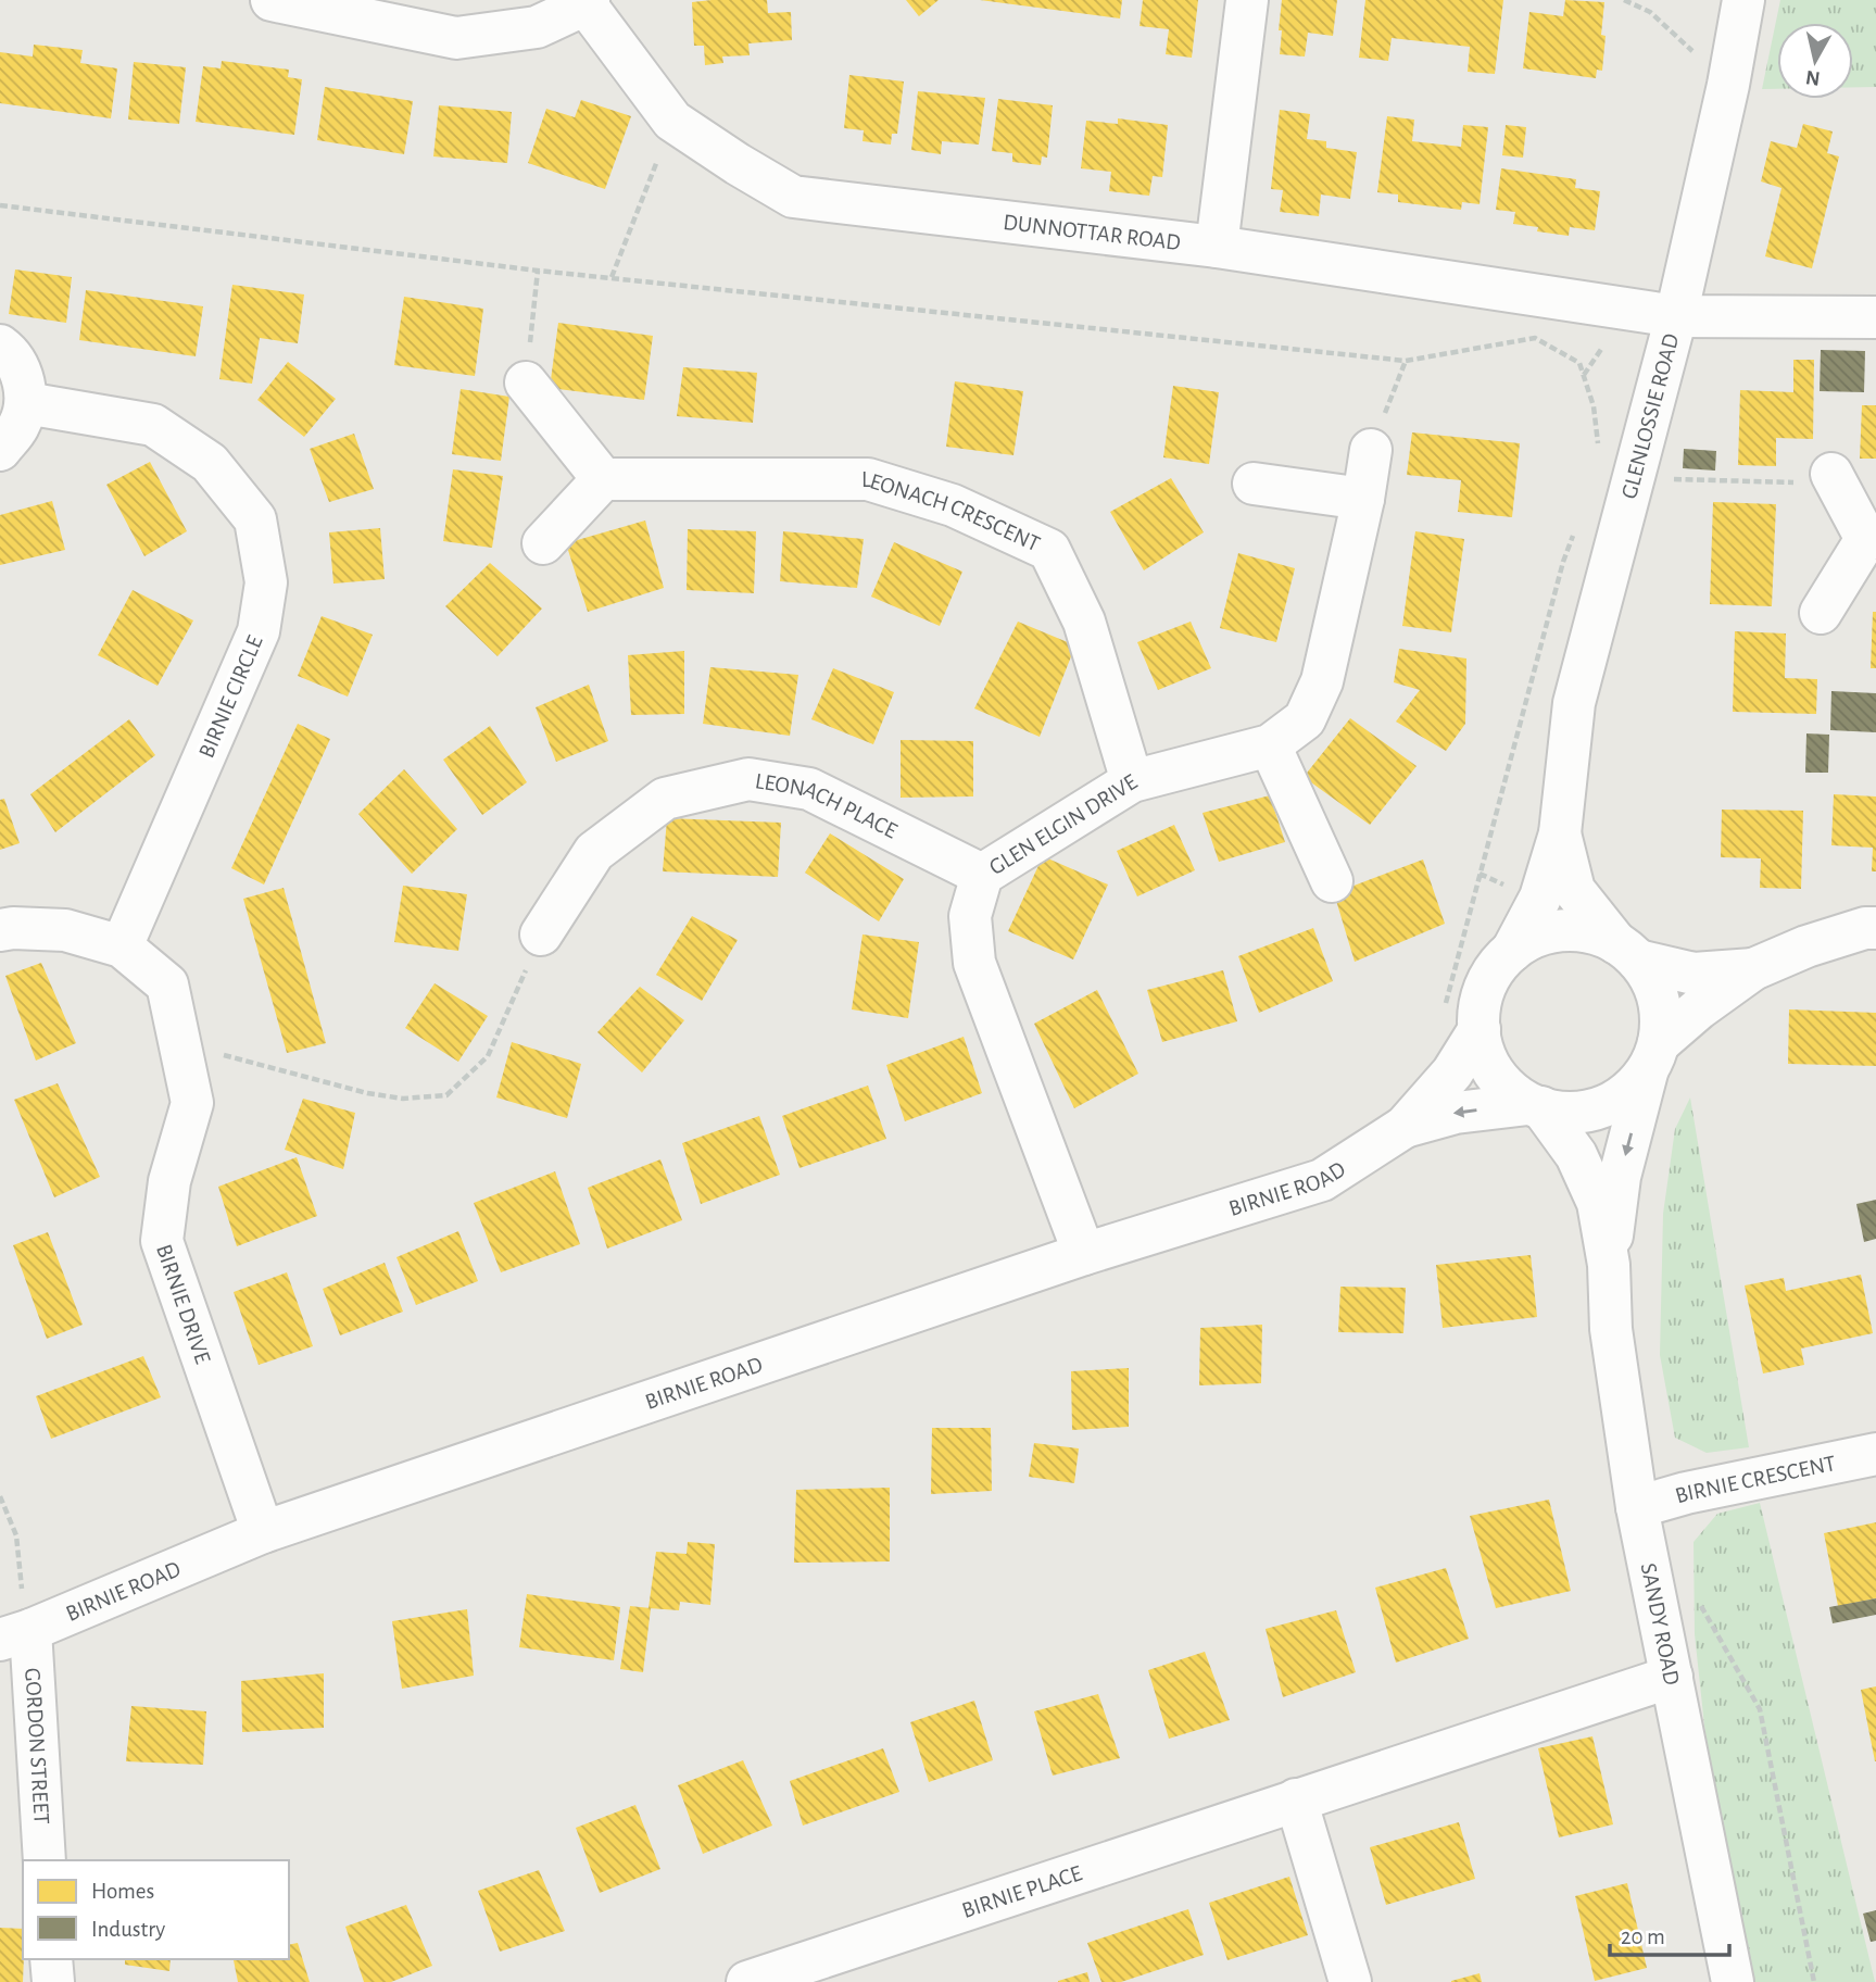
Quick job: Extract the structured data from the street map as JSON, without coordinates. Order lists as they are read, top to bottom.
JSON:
{
  "streets": {
    "street": [
      "DUNNOTTAR ROAD",
      "GLENLOSSIE ROAD",
      "LEONACH CRESCENT",
      "BIRNIE CIRCLE",
      "LEONACH PLACE",
      "GLEN ELGIN DRIVE",
      "BIRNIE ROAD",
      "BIRNIE DRIVE",
      "BIRNIE CRESCENT",
      "SANDY ROAD",
      "GORDON STREET",
      "BIRNIE PLACE"
    ]
  },
  "crossings": [
    ["DUNNOTTAR ROAD", "GLENLOSSIE ROAD"],
    ["GLENLOSSIE ROAD", "BIRNIE ROAD"],
    ["GLENLOSSIE ROAD", "SANDY ROAD"],
    ["LEONACH CRESCENT", "GLEN ELGIN DRIVE"],
    ["BIRNIE CIRCLE", "BIRNIE DRIVE"],
    ["LEONACH PLACE", "GLEN ELGIN DRIVE"],
    ["GLEN ELGIN DRIVE", "BIRNIE ROAD"],
    ["BIRNIE ROAD", "BIRNIE DRIVE"],
    ["BIRNIE ROAD", "SANDY ROAD"],
    ["BIRNIE ROAD", "GORDON STREET"],
    ["BIRNIE CRESCENT", "SANDY ROAD"],
    ["SANDY ROAD", "BIRNIE PLACE"]
  ],
  "legend": ["Homes", "Industry"],
  "scale_bar": "20 m",
  "north": "bottom"
}
